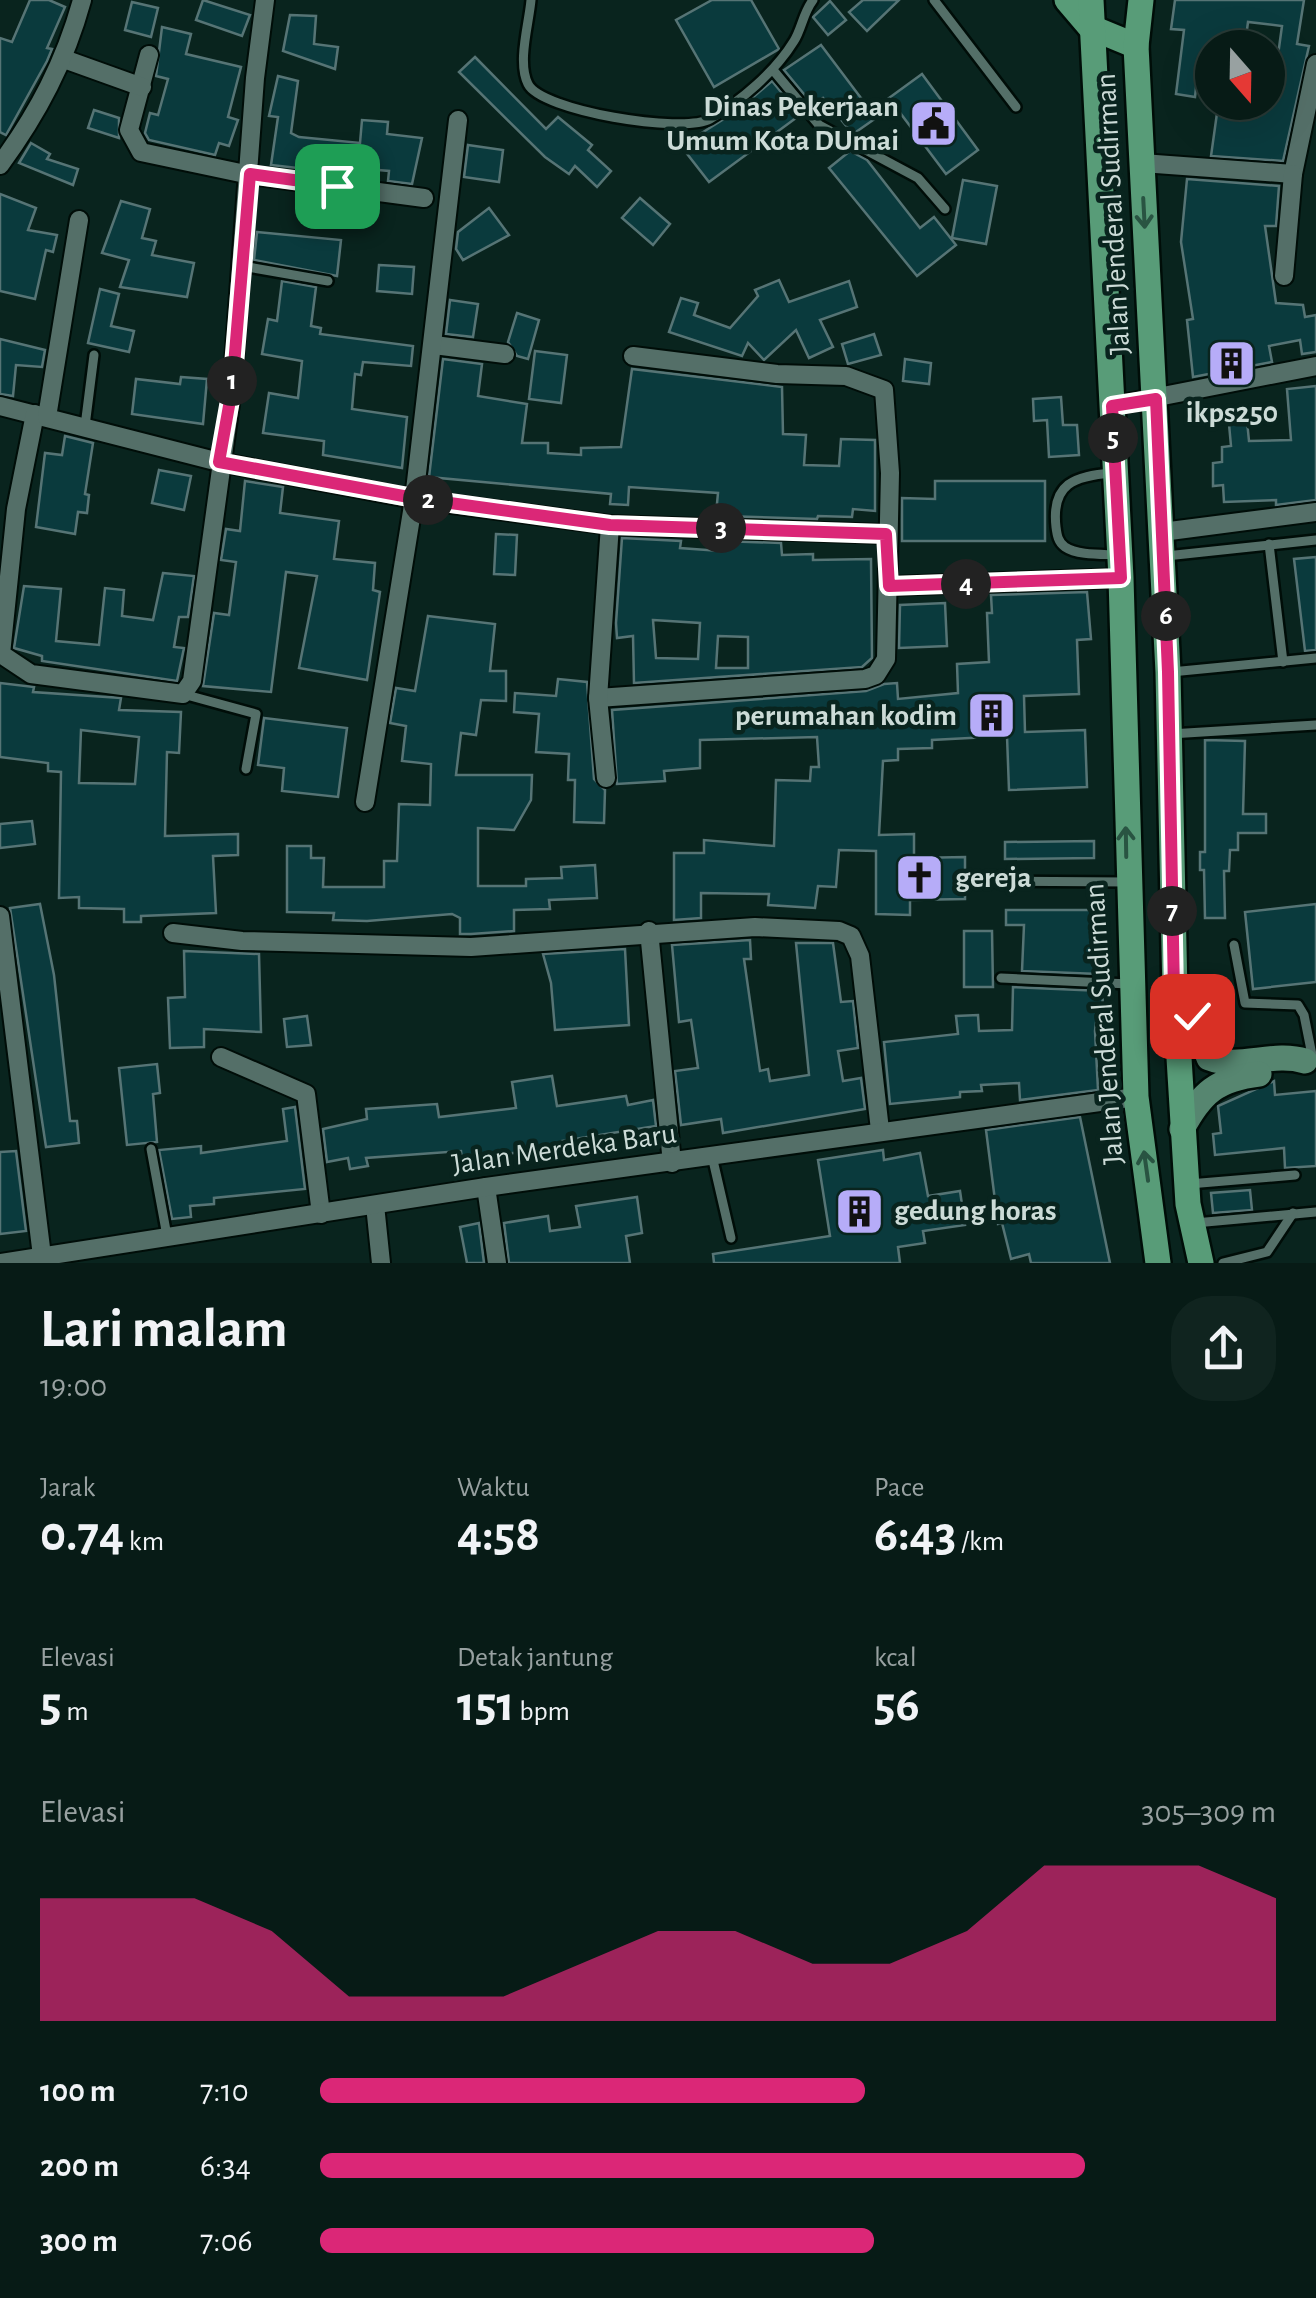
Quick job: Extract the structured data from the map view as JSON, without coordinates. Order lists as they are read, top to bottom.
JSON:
{
  "streets": {
    "main road": ["Jalan Jenderal Sudirman"],
    "street": ["Jalan Merdeka Baru"]
  },
  "crossings": [
    ["Jalan Jenderal Sudirman", "Jalan Merdeka Baru"]
  ],
  "places": {
    "public building": ["Dinas Pekerjaan Umum Kota DUmai"],
    "building": ["ikps250", "perumahan kodim", "gedung horas"],
    "church": ["gereja"]
  },
  "north": "bottom",
  "page": {
    "pins": [
      "1",
      "5",
      "2",
      "3",
      "4",
      "6",
      "7"
    ],
    "heading": ["Lari malam", "19:00"],
    "stats": [
      ["Jarak", "0.74 km"],
      ["Waktu", "4:58"],
      ["Pace", "6:43 /km"],
      ["Elevasi", "5 m"],
      ["Detak jantung", "151 bpm"],
      ["kcal", "56"]
    ],
    "chart": ["Elevasi", "305–309 m"],
    "list": [
      {
        "name": "100 m",
        "note": "7:10"
      },
      {
        "name": "200 m",
        "note": "6:34"
      },
      {
        "name": "300 m",
        "note": "7:06"
      }
    ]
  }
}
